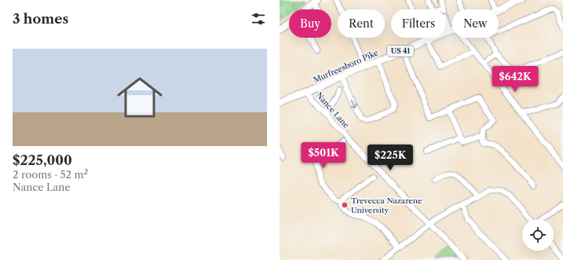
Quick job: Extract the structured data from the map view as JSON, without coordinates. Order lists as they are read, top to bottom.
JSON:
{
  "streets": {
    "main road": ["US 41", "Murfreesboro Pike"],
    "street": ["Nance Lane"]
  },
  "crossings": [
    ["Murfreesboro Pike", "Nance Lane"]
  ],
  "places": ["Trevecca Nazarene University"],
  "page": {
    "heading": "3 homes",
    "chip": [
      "Buy",
      "Rent",
      "Filters",
      "New"
    ],
    "list": [
      {
        "name": "$225,000",
        "note": "2 rooms · 52 m² · Nance Lane"
      }
    ],
    "price": ["$642K", "$501K", "$225K"]
  }
}
